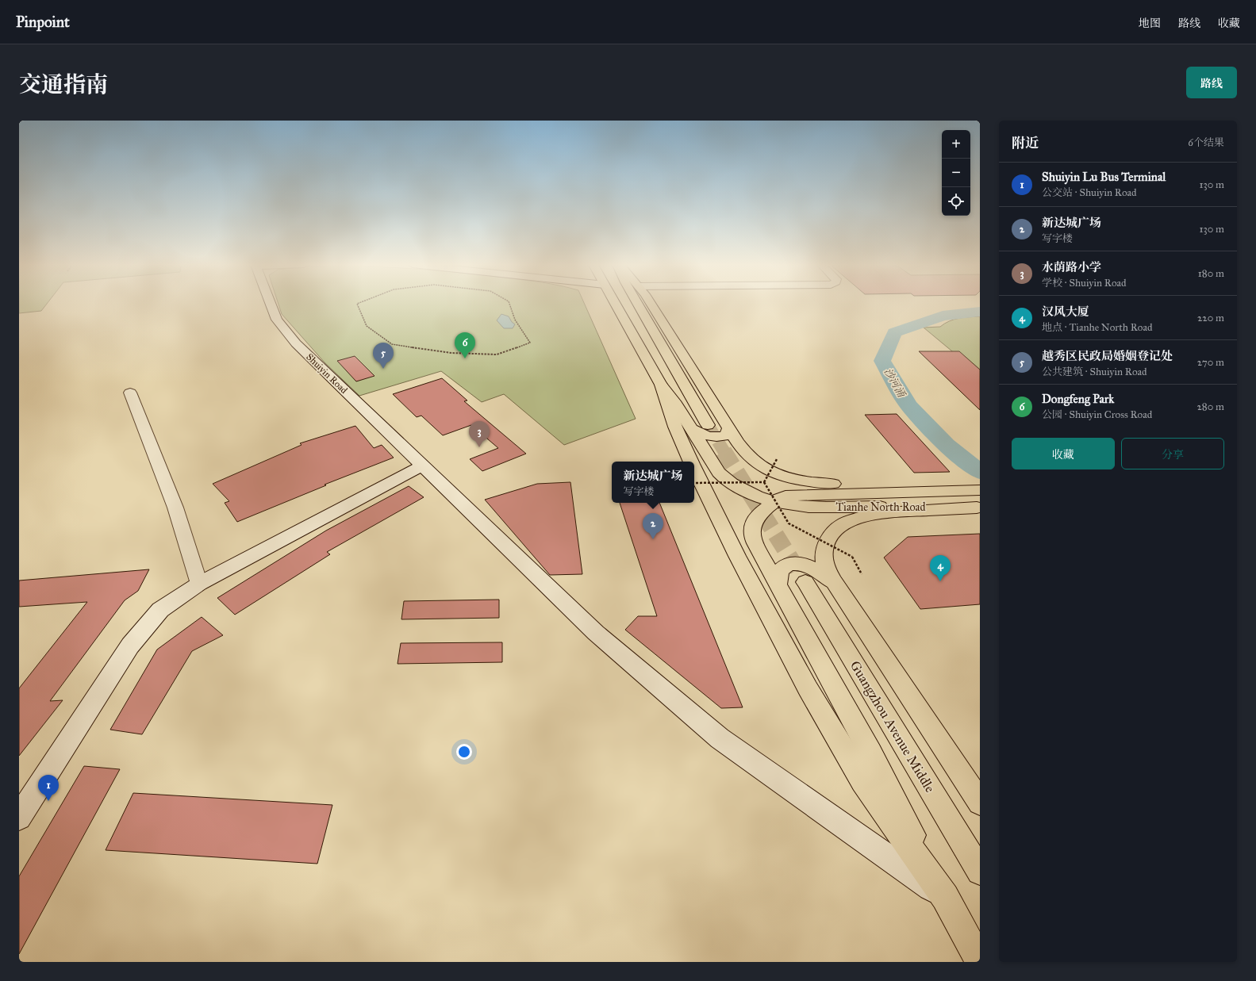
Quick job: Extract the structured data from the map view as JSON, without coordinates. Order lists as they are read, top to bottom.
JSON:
{
  "streets": {
    "main road": ["Tianhe North Road", "Guangzhou Avenue Middle"],
    "street": ["Shuiyin Road"]
  },
  "water": ["沙河涌"],
  "page": {
    "header": "Pinpoint",
    "nav": ["地图", "路线", "收藏"],
    "title": "交通指南",
    "buttons": [
      "路线",
      ["收藏", "分享"]
    ],
    "heading": ["附近", "6个结果"],
    "map_buttons": ["+", "−"],
    "list": [
      {
        "mark": "1",
        "name": "Shuiyin Lu Bus Terminal",
        "note": "公交站 · Shuiyin Road",
        "value": "130 m"
      },
      {
        "mark": "2",
        "name": "新达城广场",
        "note": "写字楼",
        "value": "130 m"
      },
      {
        "mark": "3",
        "name": "水荫路小学",
        "note": "学校 · Shuiyin Road",
        "value": "180 m"
      },
      {
        "mark": "4",
        "name": "汉风大厦",
        "note": "地点 · Tianhe North Road",
        "value": "220 m"
      },
      {
        "mark": "5",
        "name": "越秀区民政局婚姻登记处",
        "note": "公共建筑 · Shuiyin Road",
        "value": "270 m"
      },
      {
        "mark": "6",
        "name": "Dongfeng Park",
        "note": "公园 · Shuiyin Cross Road",
        "value": "280 m"
      }
    ],
    "pins": [
      "6",
      "5",
      "3",
      "2",
      "4",
      "1"
    ],
    "popup": ["新达城广场", "写字楼"]
  }
}
